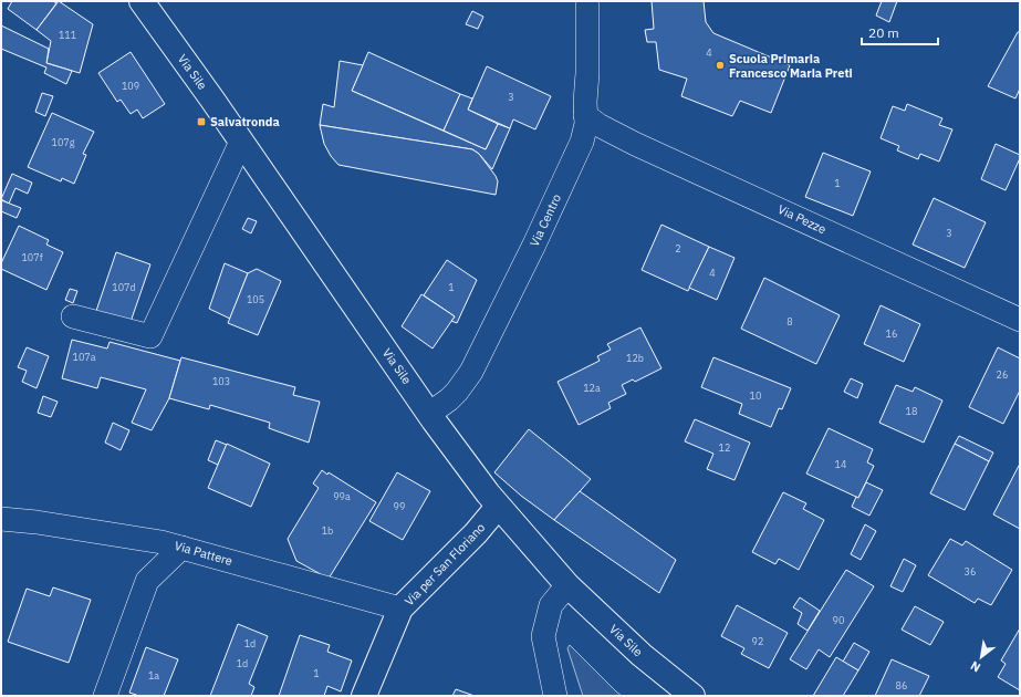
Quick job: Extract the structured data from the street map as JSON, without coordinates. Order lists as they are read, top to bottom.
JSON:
{
  "streets": {
    "street": [
      "Via Sile",
      "Via Pezze",
      "Via Centro",
      "Via Pattere",
      "Via per San Floriano"
    ]
  },
  "crossings": [
    ["Via Sile", "Via Centro"],
    ["Via Sile", "Via per San Floriano"],
    ["Via Pezze", "Via Centro"],
    ["Via Pattere", "Via per San Floriano"]
  ],
  "places": {
    "other": ["Scuola Primaria Francesco Maria Preti"],
    "transit": ["Salvatronda"]
  },
  "house_numbers": [
    "111",
    "4",
    "109",
    "3",
    "107g",
    "1",
    "3",
    "2",
    "107f",
    "4",
    "107d",
    "1",
    "105",
    "8",
    "16",
    "107a",
    "12b",
    "26",
    "103",
    "12a",
    "10",
    "18",
    "12",
    "14",
    "99a",
    "99",
    "1b",
    "36",
    "90",
    "92",
    "1d",
    "1d",
    "1",
    "1a",
    "86"
  ],
  "scale_bar": "20 m",
  "north": "bottom left"
}
